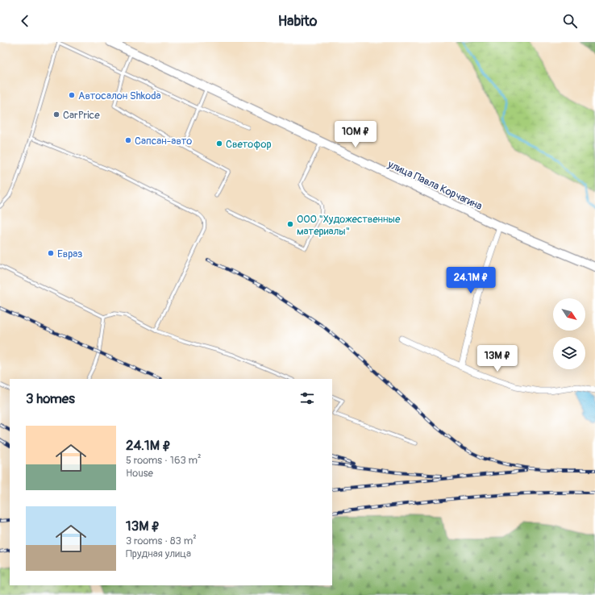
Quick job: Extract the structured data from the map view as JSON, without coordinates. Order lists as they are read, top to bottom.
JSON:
{
  "streets": {
    "main road": ["улица Павла Корчагина"]
  },
  "places": [
    "Автосалон Shkoda",
    "CarPrice",
    "Сапсан-авто",
    "Светофор",
    "ООО \"Художественные материалы\"",
    "Евраз"
  ],
  "north": "bottom right",
  "page": {
    "header": "Habito",
    "price": ["10M ₽", "24.1M ₽", "13M ₽"],
    "heading": "3 homes",
    "list": [
      {
        "name": "24.1M ₽",
        "note": "5 rooms · 163 m² · House"
      },
      {
        "name": "13M ₽",
        "note": "3 rooms · 83 m² · Прудная улица"
      }
    ]
  }
}
